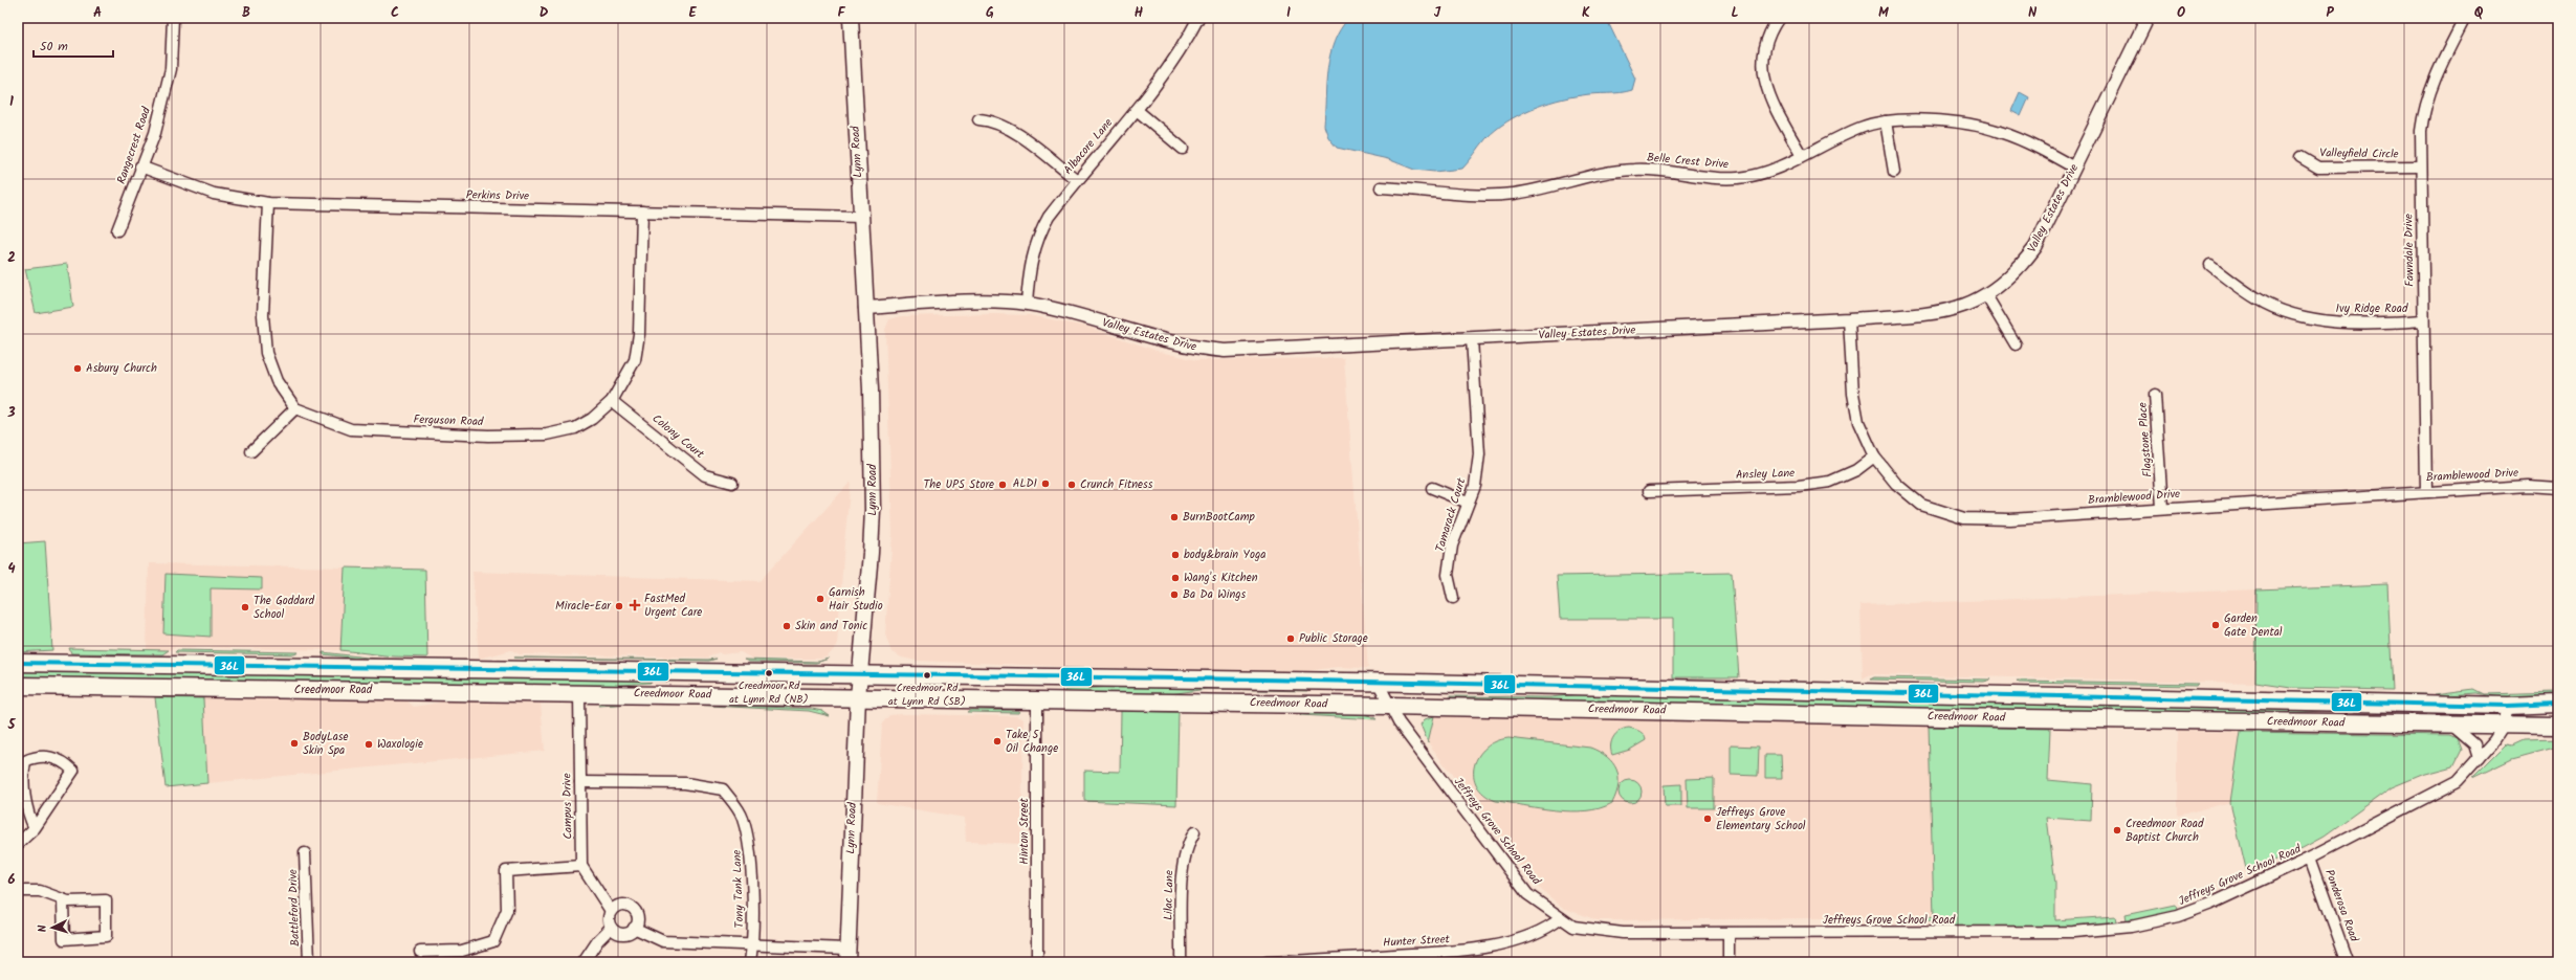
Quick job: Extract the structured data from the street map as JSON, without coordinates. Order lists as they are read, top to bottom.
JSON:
{
  "streets": {
    "main road": ["Lynn Road", "Creedmoor Road"],
    "street": [
      "Rangecrest Road",
      "Albacore Lane",
      "Valleyfield Circle",
      "Belle Crest Drive",
      "Perkins Drive",
      "Valley Estates Drive",
      "Fawndale Drive",
      "Ivy Ridge Road",
      "Ferguson Road",
      "Colony Court",
      "Flagstone Place",
      "Ansley Lane",
      "Bramblewood Drive",
      "Tamarack Court",
      "Campus Drive",
      "Hinton Street",
      "Jeffreys Grove School Road",
      "Tony Tank Lane",
      "Lilac Lane",
      "Ponderosa Road",
      "Battleford Drive",
      "Hunter Street"
    ]
  },
  "crossings": [
    ["Rangecrest Road", "Perkins Drive"],
    ["Albacore Lane", "Valley Estates Drive"],
    ["Lynn Road", "Perkins Drive"],
    ["Lynn Road", "Valley Estates Drive"],
    ["Lynn Road", "Creedmoor Road"],
    ["Valleyfield Circle", "Fawndale Drive"],
    ["Belle Crest Drive", "Valley Estates Drive"],
    ["Perkins Drive", "Ferguson Road"],
    ["Valley Estates Drive", "Bramblewood Drive"],
    ["Valley Estates Drive", "Tamarack Court"],
    ["Fawndale Drive", "Ivy Ridge Road"],
    ["Fawndale Drive", "Bramblewood Drive"],
    ["Ferguson Road", "Colony Court"],
    ["Flagstone Place", "Bramblewood Drive"],
    ["Ansley Lane", "Bramblewood Drive"],
    ["Creedmoor Road", "Campus Drive"],
    ["Creedmoor Road", "Hinton Street"],
    ["Creedmoor Road", "Jeffreys Grove School Road"],
    ["Campus Drive", "Tony Tank Lane"],
    ["Jeffreys Grove School Road", "Ponderosa Road"],
    ["Jeffreys Grove School Road", "Hunter Street"]
  ],
  "places": {
    "other": [
      "Asbury Church",
      "ALDI",
      "The UPS Store",
      "Crunch Fitness",
      "BurnBootCamp",
      "body&brain Yoga",
      "Wang's Kitchen",
      "Ba Da Wings",
      "Garnish Hair Studio",
      "Miracle-Ear",
      "The Goddard School",
      "Garden Gate Dental",
      "Skin and Tonic",
      "Public Storage",
      "Creedmoor Rd at Lynn Rd (NB)",
      "Creedmoor Rd at Lynn Rd (SB)",
      "Take 5 Oil Change",
      "BodyLase Skin Spa",
      "Waxologie",
      "Jeffreys Grove Elementary School",
      "Creedmoor Road Baptist Church"
    ],
    "health": ["FastMed Urgent Care"]
  },
  "lines": ["transit line 36L"],
  "scale_bar": "50 m",
  "north": "left",
  "grid": {
    "columns": [
      "A",
      "B",
      "C",
      "D",
      "E",
      "F",
      "G",
      "H",
      "I",
      "J",
      "K",
      "L",
      "M",
      "N",
      "O",
      "P",
      "Q"
    ],
    "rows": [
      "1",
      "2",
      "3",
      "4",
      "5",
      "6"
    ]
  }
}
